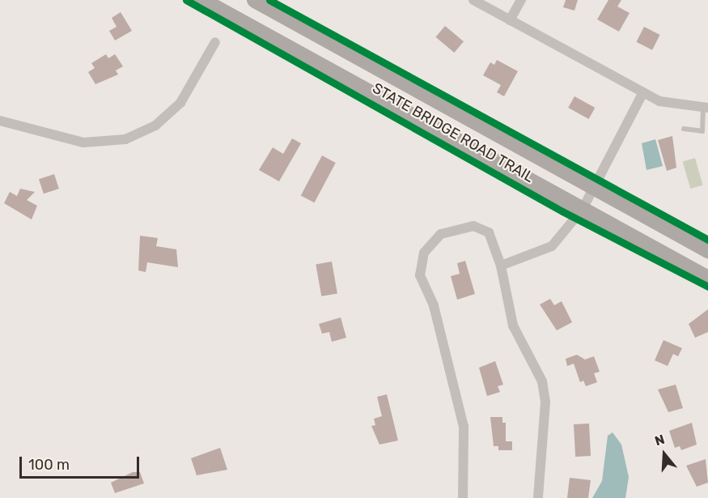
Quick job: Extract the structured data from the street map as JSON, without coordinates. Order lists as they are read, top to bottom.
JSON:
{
  "streets": {
    "cycle path": ["STATE BRIDGE ROAD TRAIL"]
  },
  "scale_bar": "100 m",
  "north": "top"
}
